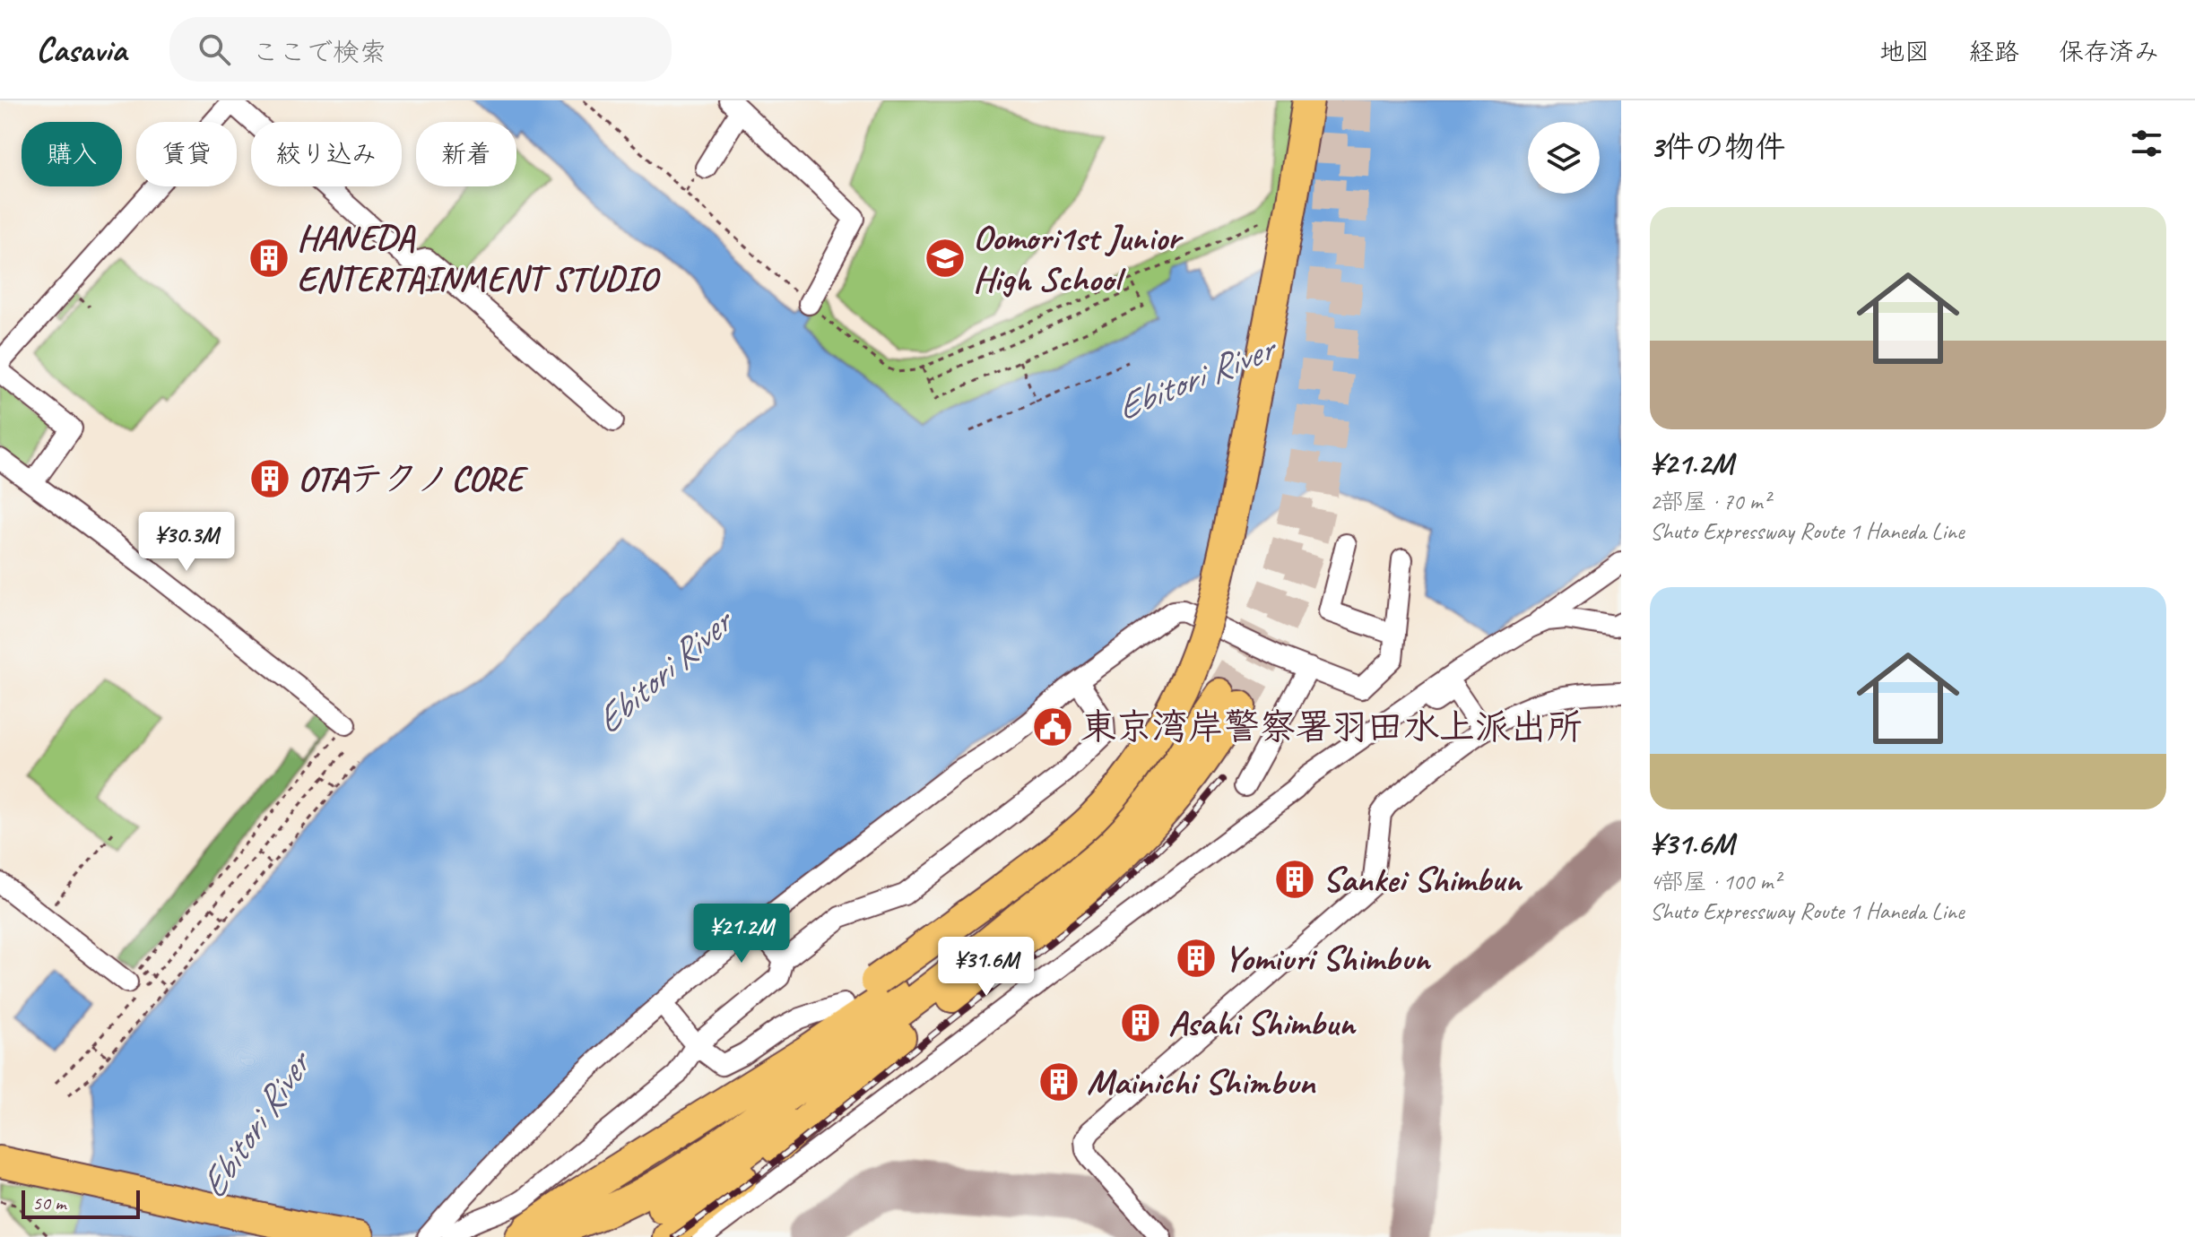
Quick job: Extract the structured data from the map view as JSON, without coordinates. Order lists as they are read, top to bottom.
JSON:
{
  "water": ["Ebitori River"],
  "places": {
    "building": [
      "HANEDA ENTERTAINMENT STUDIO",
      "OTAテクノCORE",
      "Sankei Shimbun",
      "Yomiuri Shimbun",
      "Asahi Shimbun",
      "Mainichi Shimbun"
    ],
    "school or university": ["Oomori1st Junior High School"],
    "public building": ["東京湾岸警察署羽田水上派出所"]
  },
  "scale_bar": "50 m",
  "page": {
    "header": "Casavia",
    "search": "ここで検索",
    "nav": ["地図", "経路", "保存済み"],
    "heading": "3件の物件",
    "chip": [
      "購入",
      "賃貸",
      "絞り込み",
      "新着"
    ],
    "list": [
      {
        "name": "¥21.2M",
        "note": "2部屋 · 70 m² · Shuto Expressway Route 1 Haneda Line"
      },
      {
        "name": "¥31.6M",
        "note": "4部屋 · 100 m² · Shuto Expressway Route 1 Haneda Line"
      }
    ],
    "price": ["¥30.3M", "¥21.2M", "¥31.6M"],
    "scale": "50 m"
  }
}
